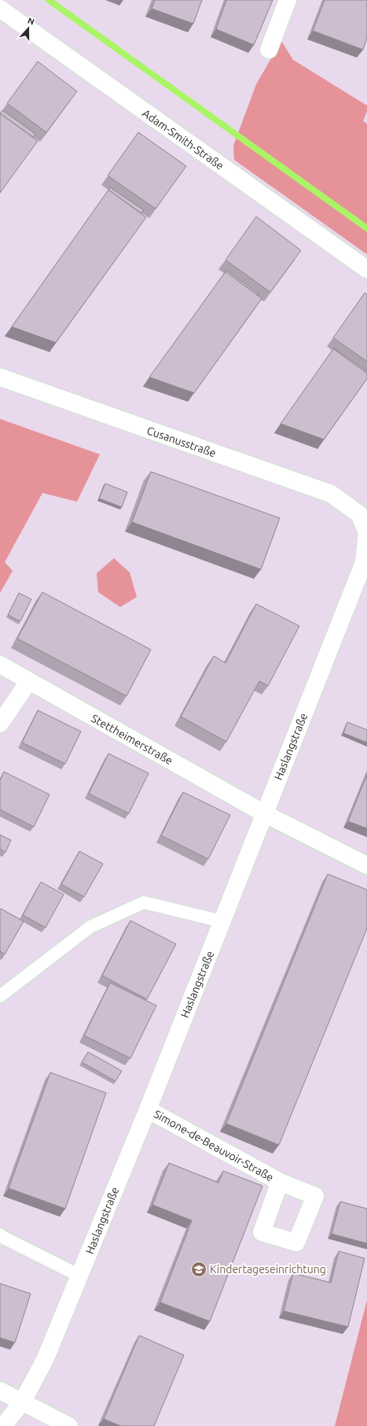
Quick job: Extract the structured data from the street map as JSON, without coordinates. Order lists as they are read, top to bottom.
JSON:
{
  "streets": {
    "street": [
      "Adam-Smith-Straße",
      "Cusanusstraße",
      "Stettheimerstraße",
      "Haslangstraße",
      "Simone-de-Beauvoir-Straße"
    ]
  },
  "crossings": [
    ["Cusanusstraße", "Haslangstraße"],
    ["Stettheimerstraße", "Haslangstraße"],
    ["Haslangstraße", "Simone-de-Beauvoir-Straße"]
  ],
  "places": {
    "school or university": ["Kindertageseinrichtung"]
  },
  "north": "top"
}
